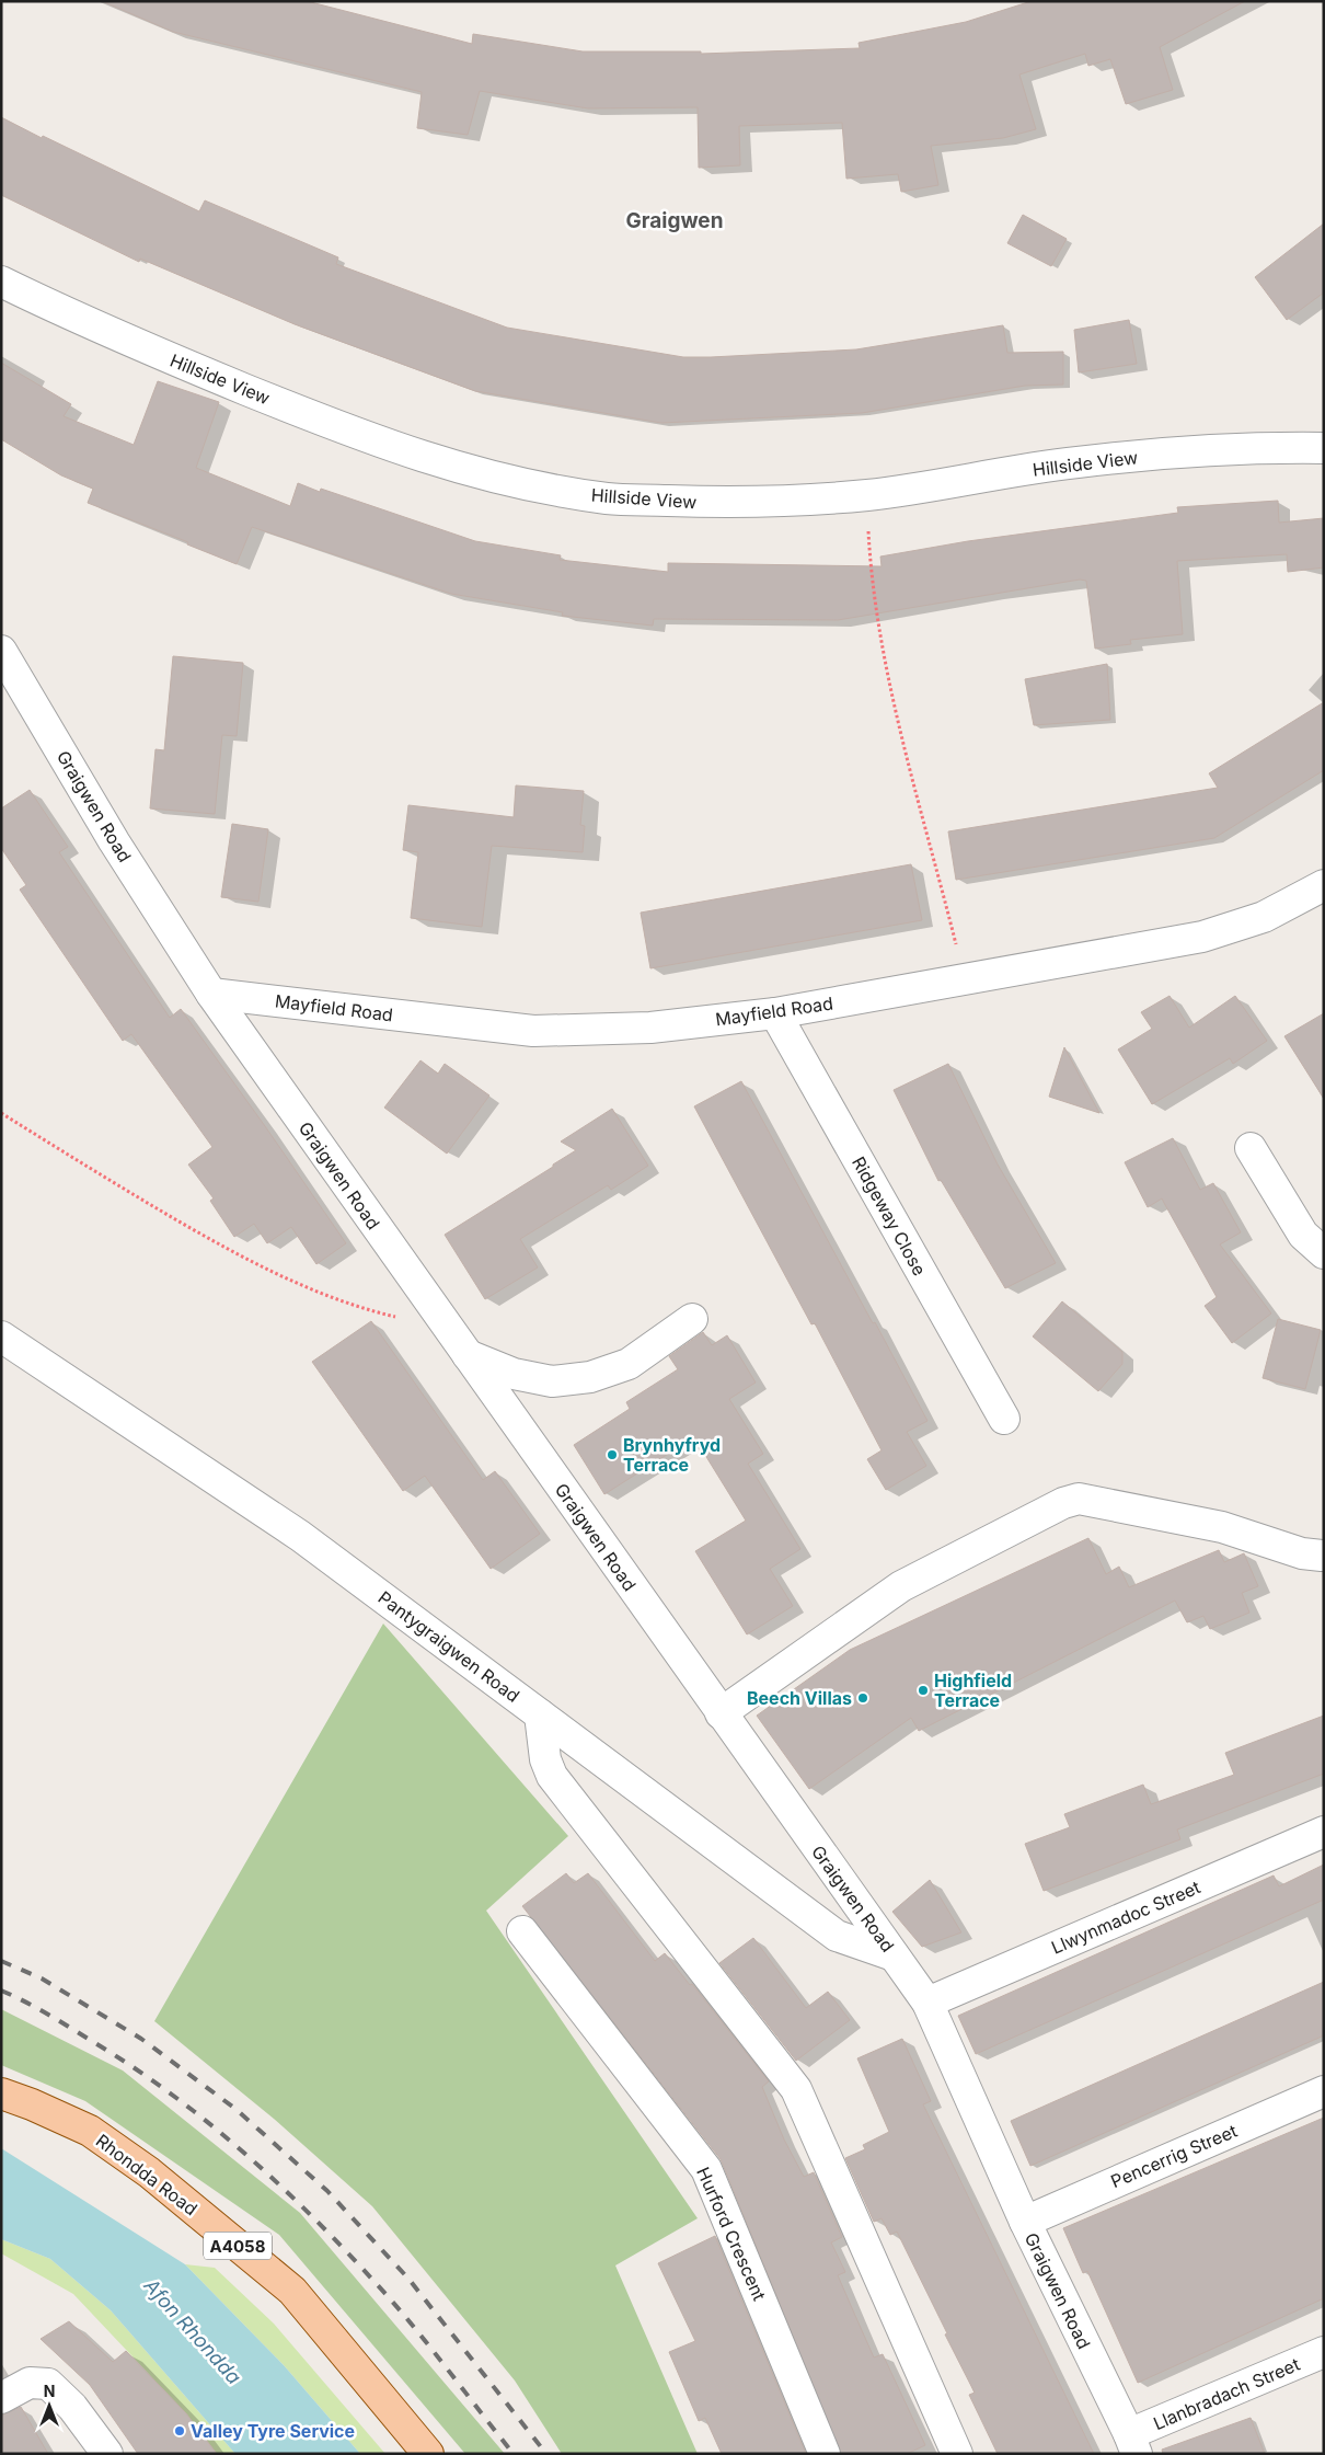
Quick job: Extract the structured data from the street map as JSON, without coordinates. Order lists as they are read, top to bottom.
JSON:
{
  "streets": {
    "main road": ["Rhondda Road", "A4058"],
    "street": [
      "Hillside View",
      "Graigwen Road",
      "Mayfield Road",
      "Ridgeway Close",
      "Pantygraigwen Road",
      "Llwynmadoc Street",
      "Pencerrig Street",
      "Hurford Crescent",
      "Llanbradach Street"
    ]
  },
  "crossings": [
    ["Graigwen Road", "Mayfield Road"],
    ["Graigwen Road", "Pantygraigwen Road"],
    ["Graigwen Road", "Llwynmadoc Street"],
    ["Graigwen Road", "Pencerrig Street"],
    ["Graigwen Road", "Llanbradach Street"],
    ["Mayfield Road", "Ridgeway Close"]
  ],
  "districts": ["Graigwen"],
  "water": ["Afon Rhondda"],
  "places": [
    "Brynhyfryd Terrace",
    "Highfield Terrace",
    "Beech Villas",
    "Valley Tyre Service"
  ],
  "north": "top"
}
